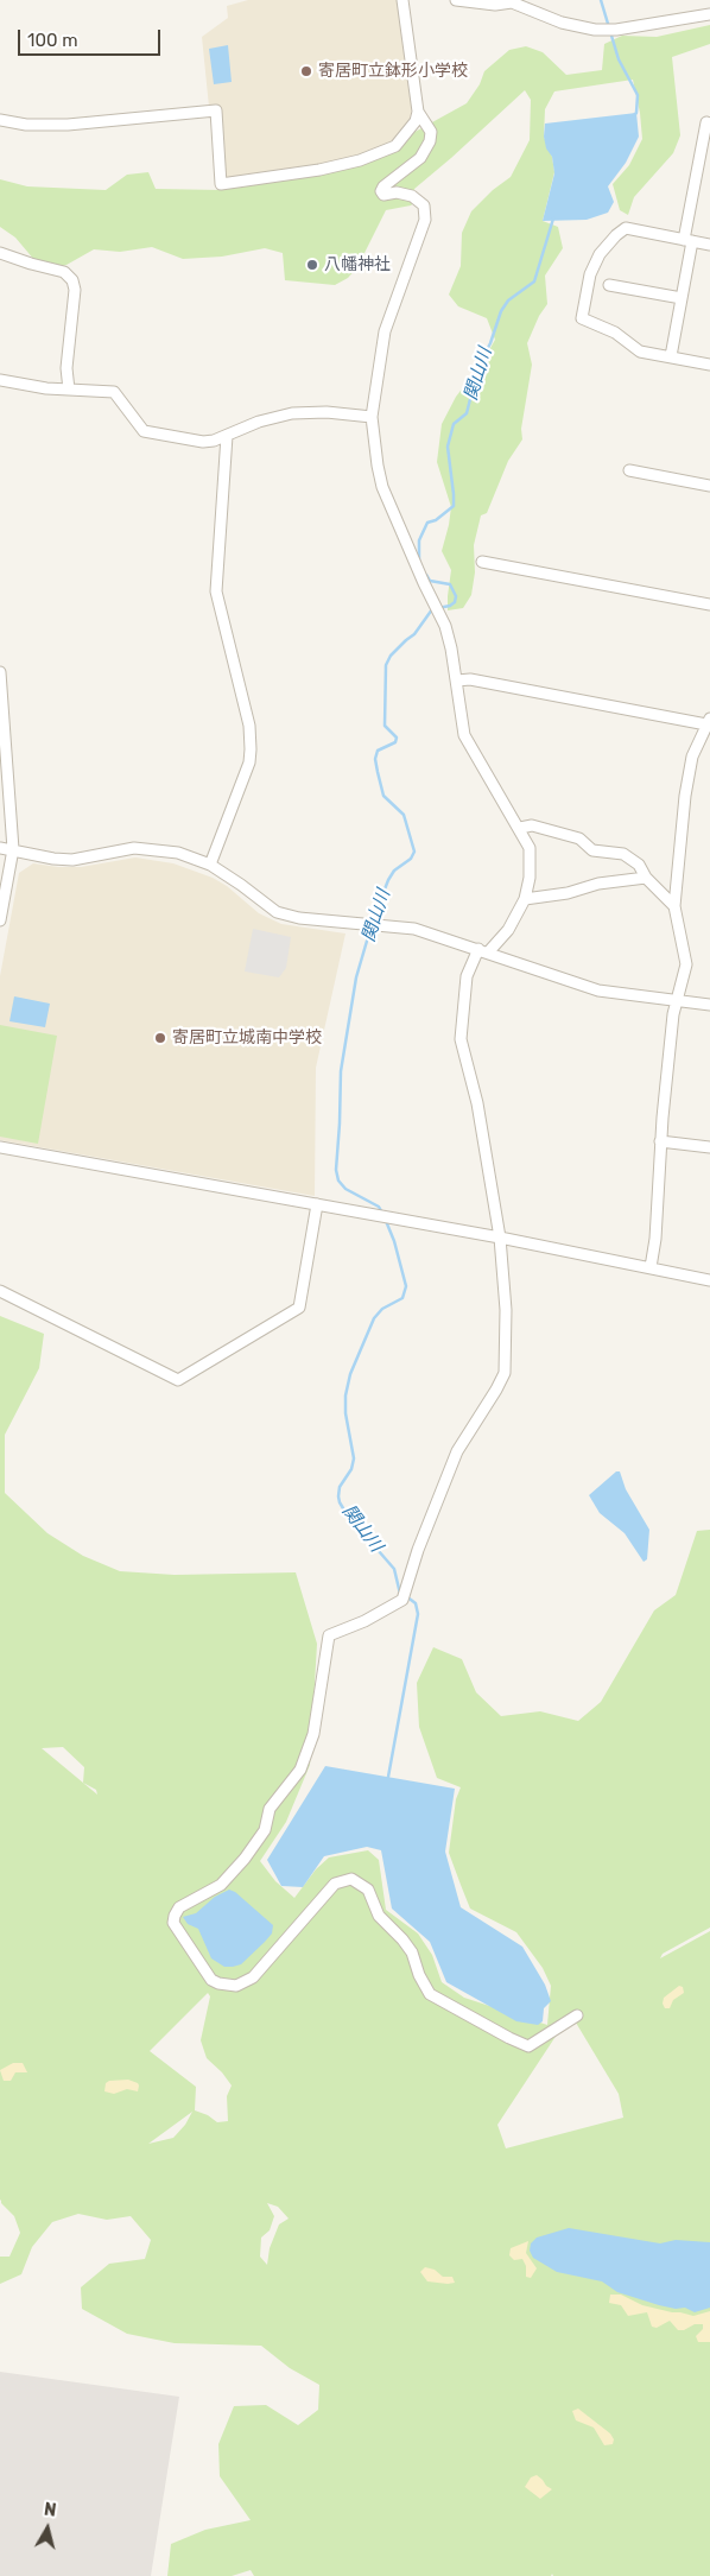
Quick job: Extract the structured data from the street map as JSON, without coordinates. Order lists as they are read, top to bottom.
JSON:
{
  "water": ["関山川"],
  "places": ["寄居町立鉢形小学校", "八幡神社", "寄居町立城南中学校"],
  "scale_bar": "100 m",
  "north": "top"
}
